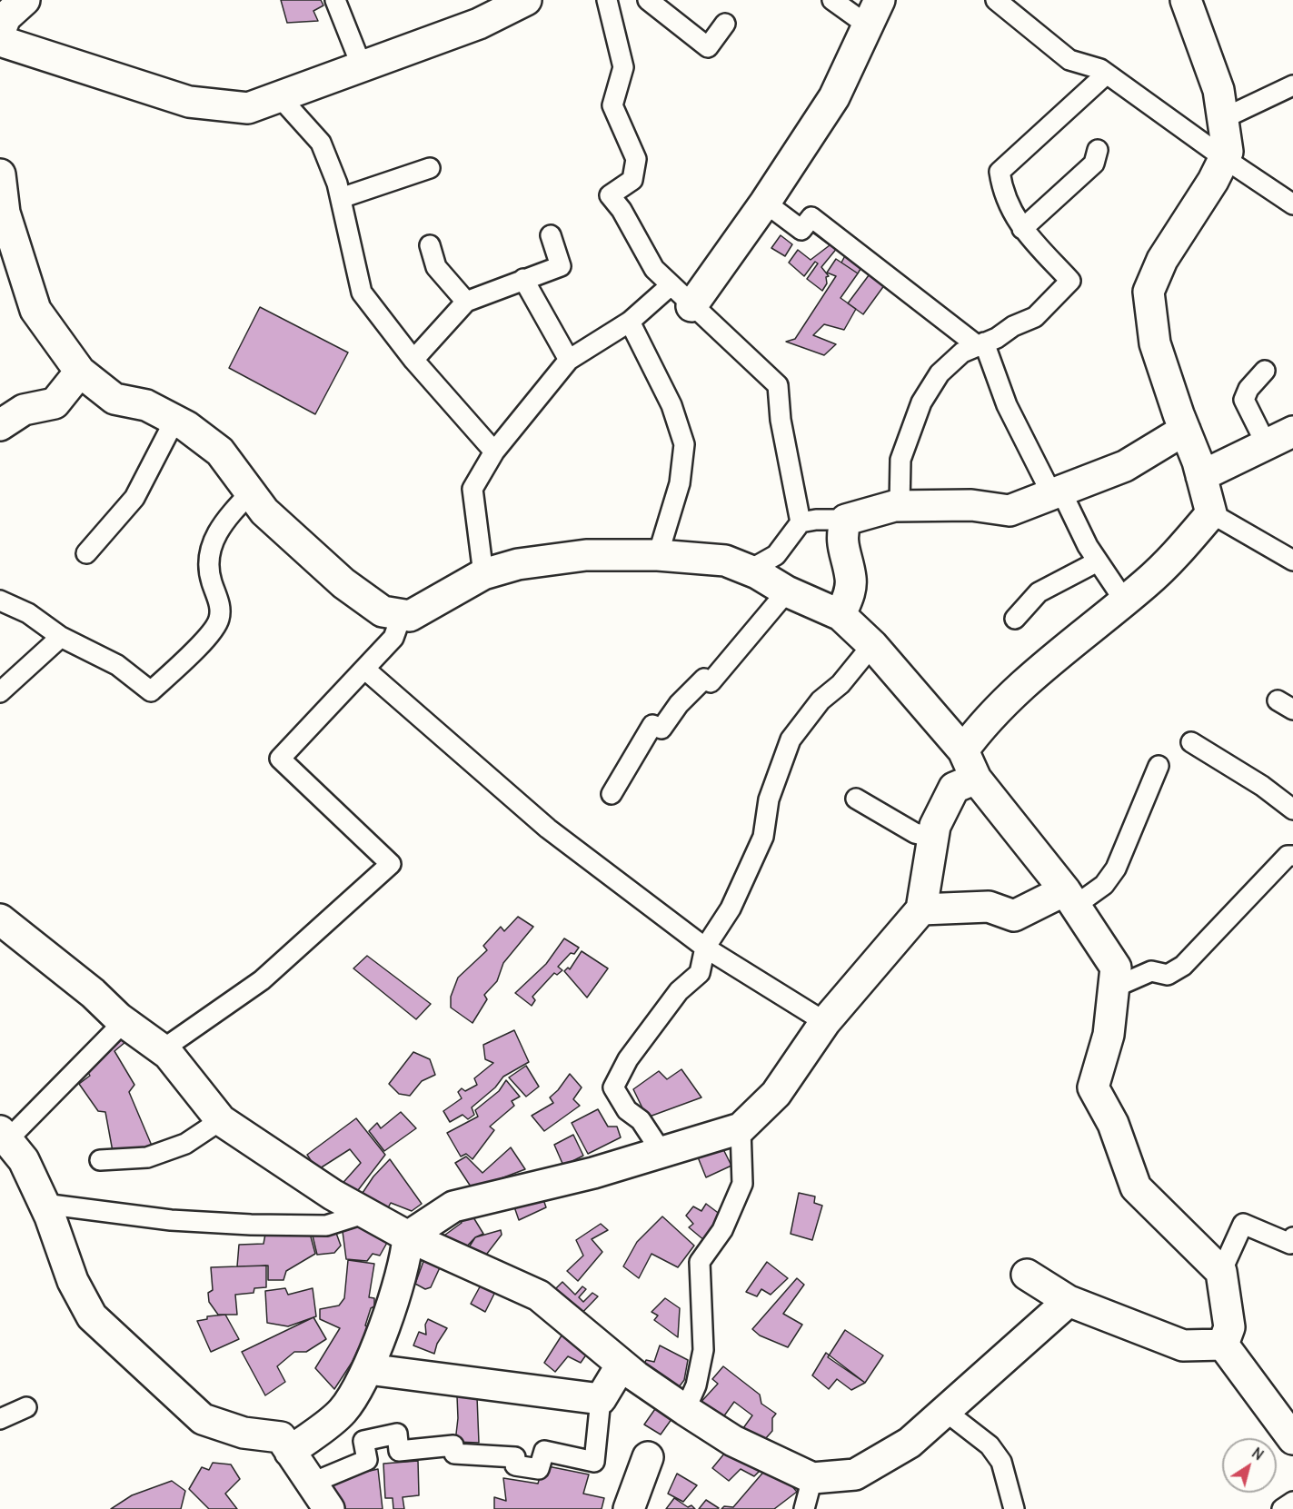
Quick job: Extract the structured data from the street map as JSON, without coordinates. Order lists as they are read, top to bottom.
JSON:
{
  "north": "top right"
}
